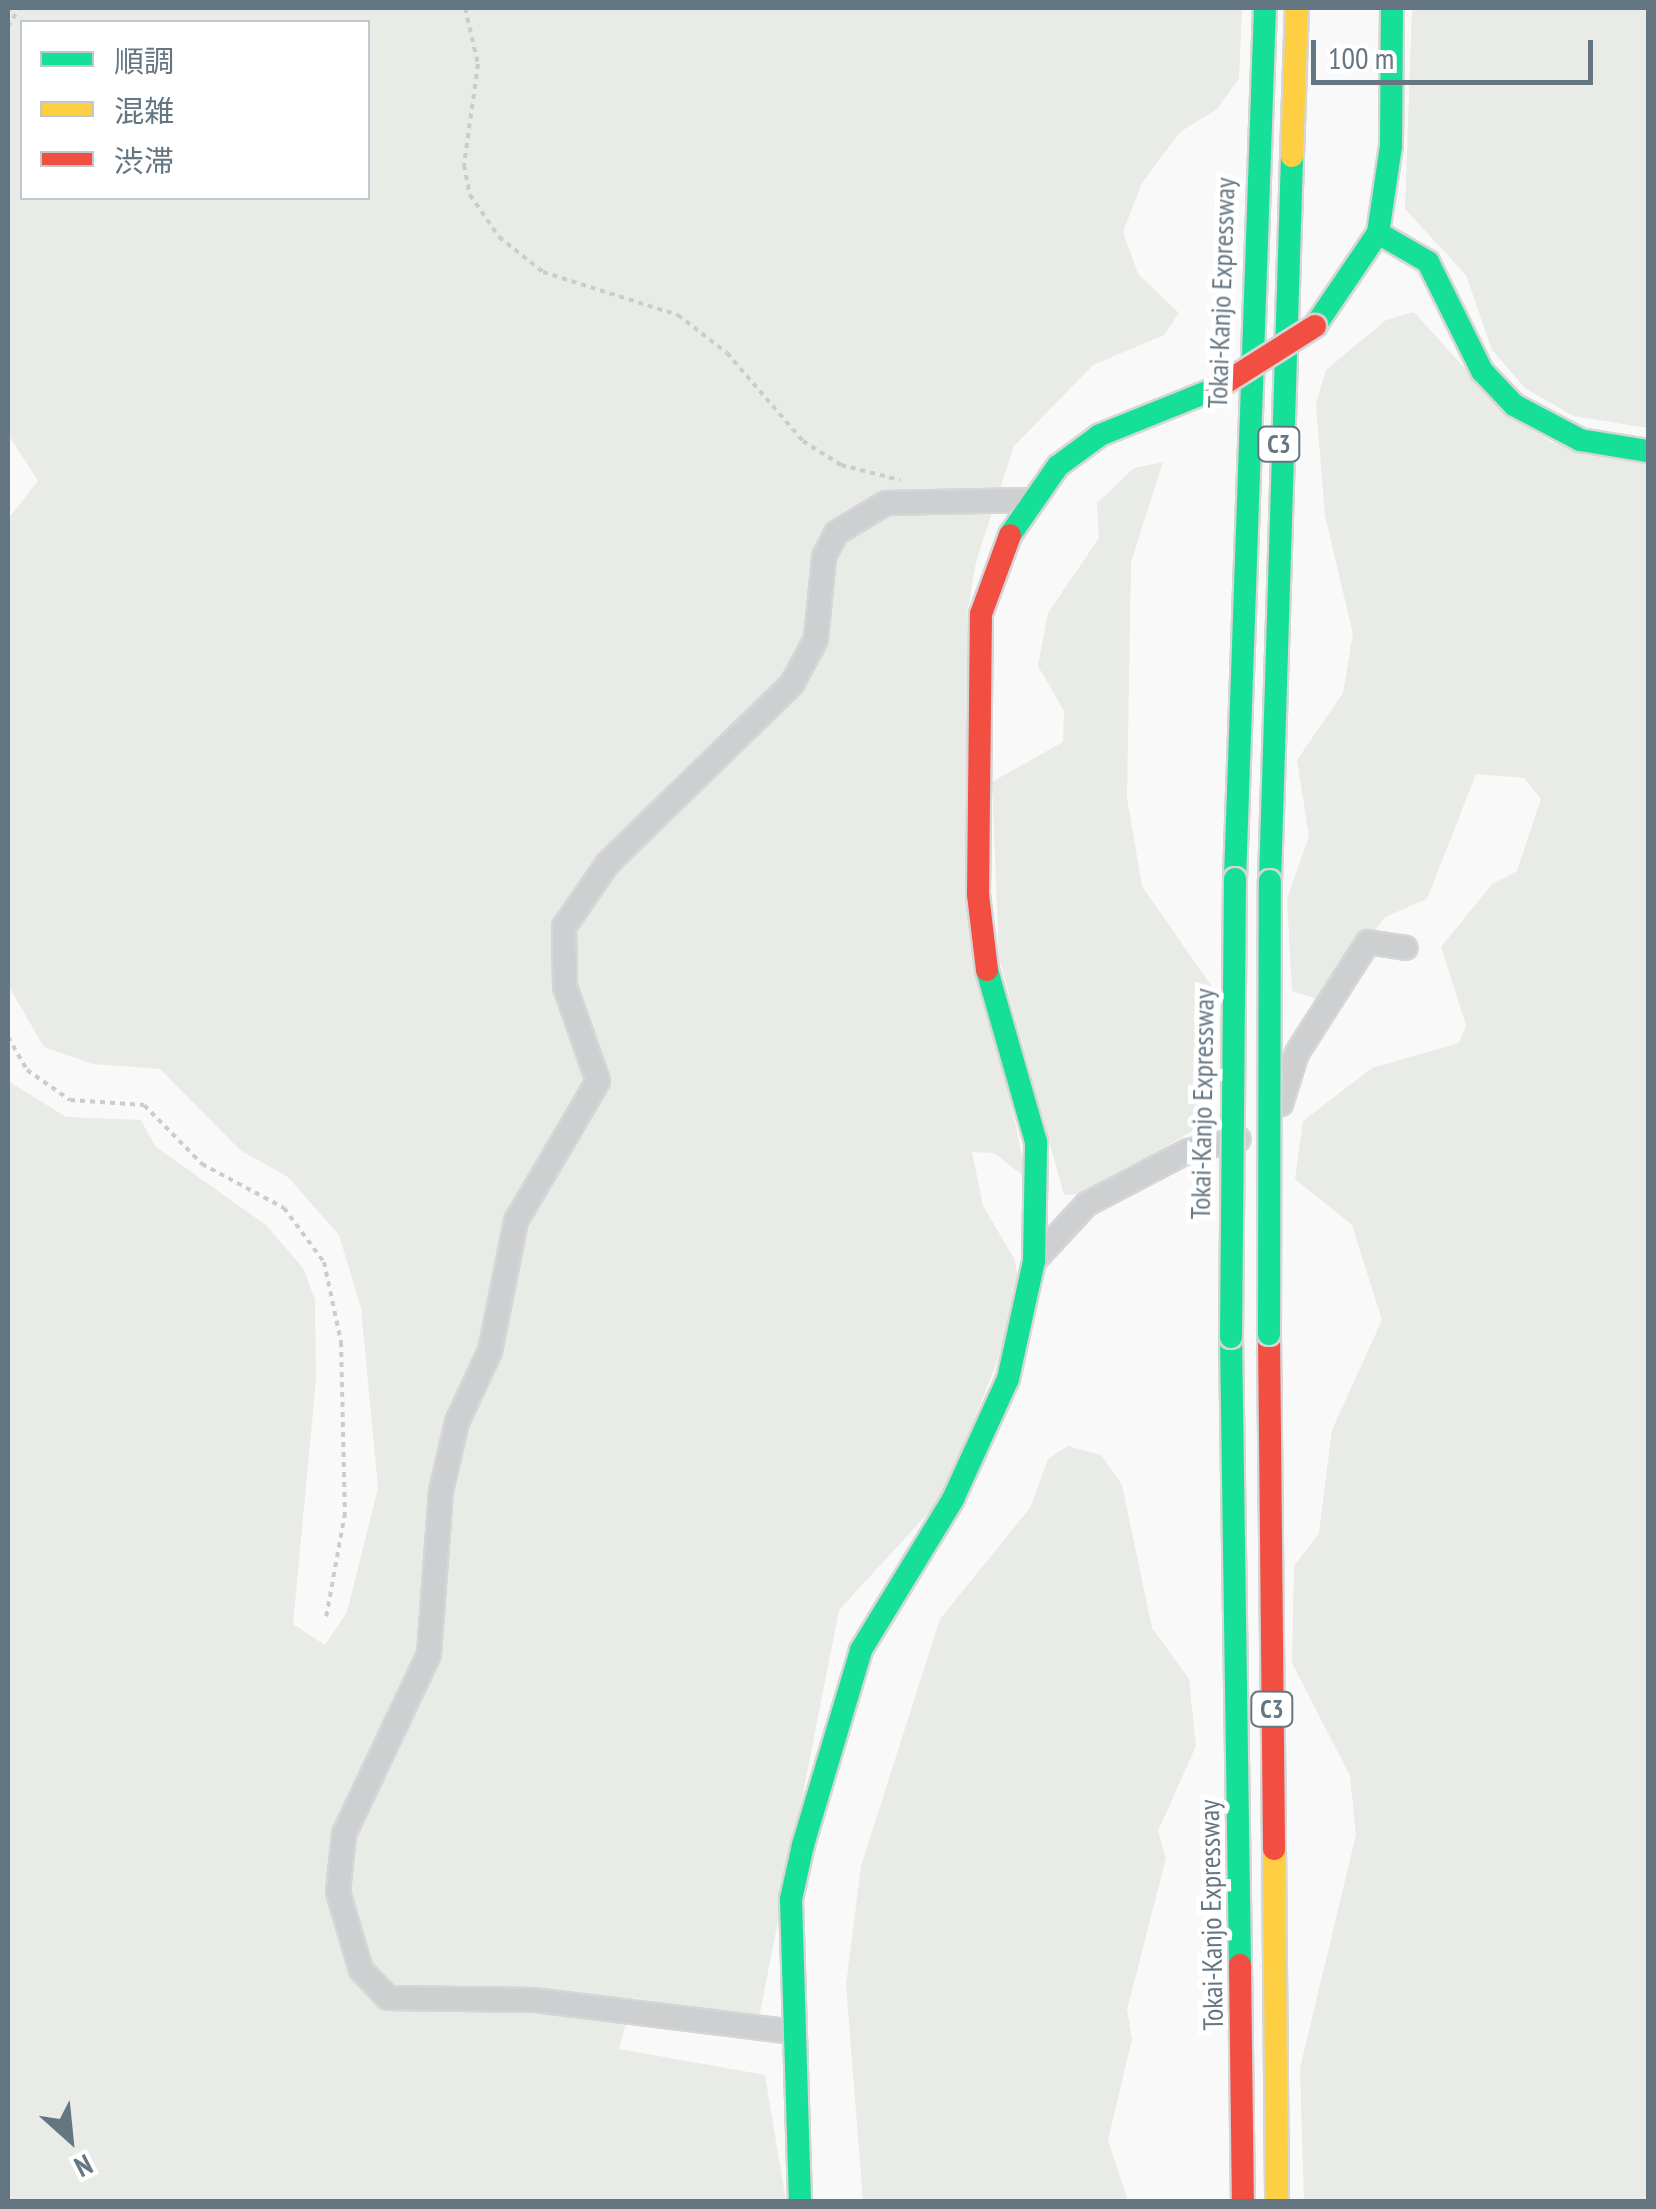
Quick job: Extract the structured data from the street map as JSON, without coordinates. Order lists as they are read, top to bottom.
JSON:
{
  "streets": {
    "main road": ["Tokai-Kanjo Expressway", "C3"]
  },
  "legend": ["順調", "混雑", "渋滞"],
  "scale_bar": "100 m",
  "north": "bottom right"
}
